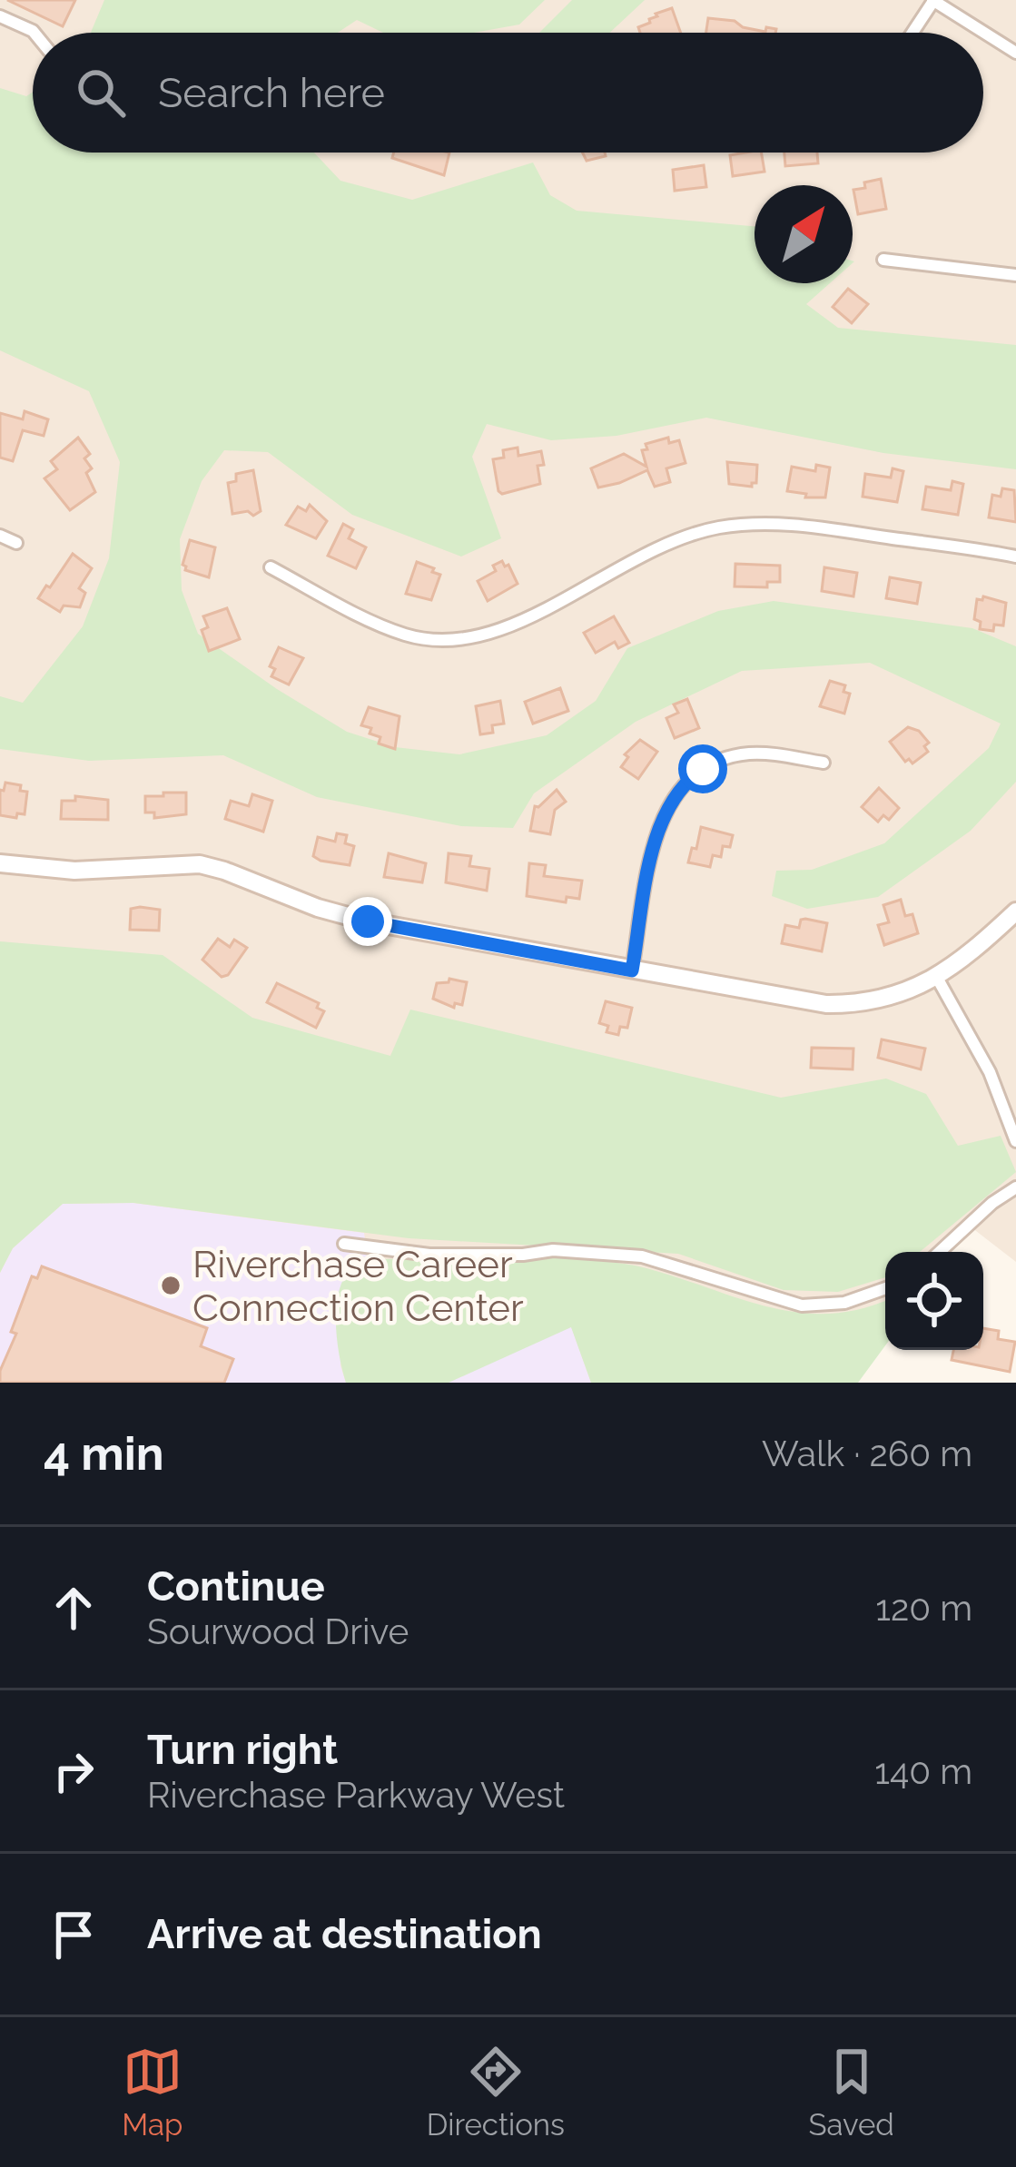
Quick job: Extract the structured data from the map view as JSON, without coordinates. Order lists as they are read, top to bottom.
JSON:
{
  "places": ["Riverchase Career Connection Center"],
  "north": "top right",
  "page": {
    "search": "Search here",
    "heading": ["4 min", "Walk · 260 m"],
    "list": [
      ["Continue", "Sourwood Drive", "120 m"],
      ["Turn right", "Riverchase Parkway West", "140 m"],
      "Arrive at destination"
    ],
    "nav": ["Map", "Directions", "Saved"]
  }
}
